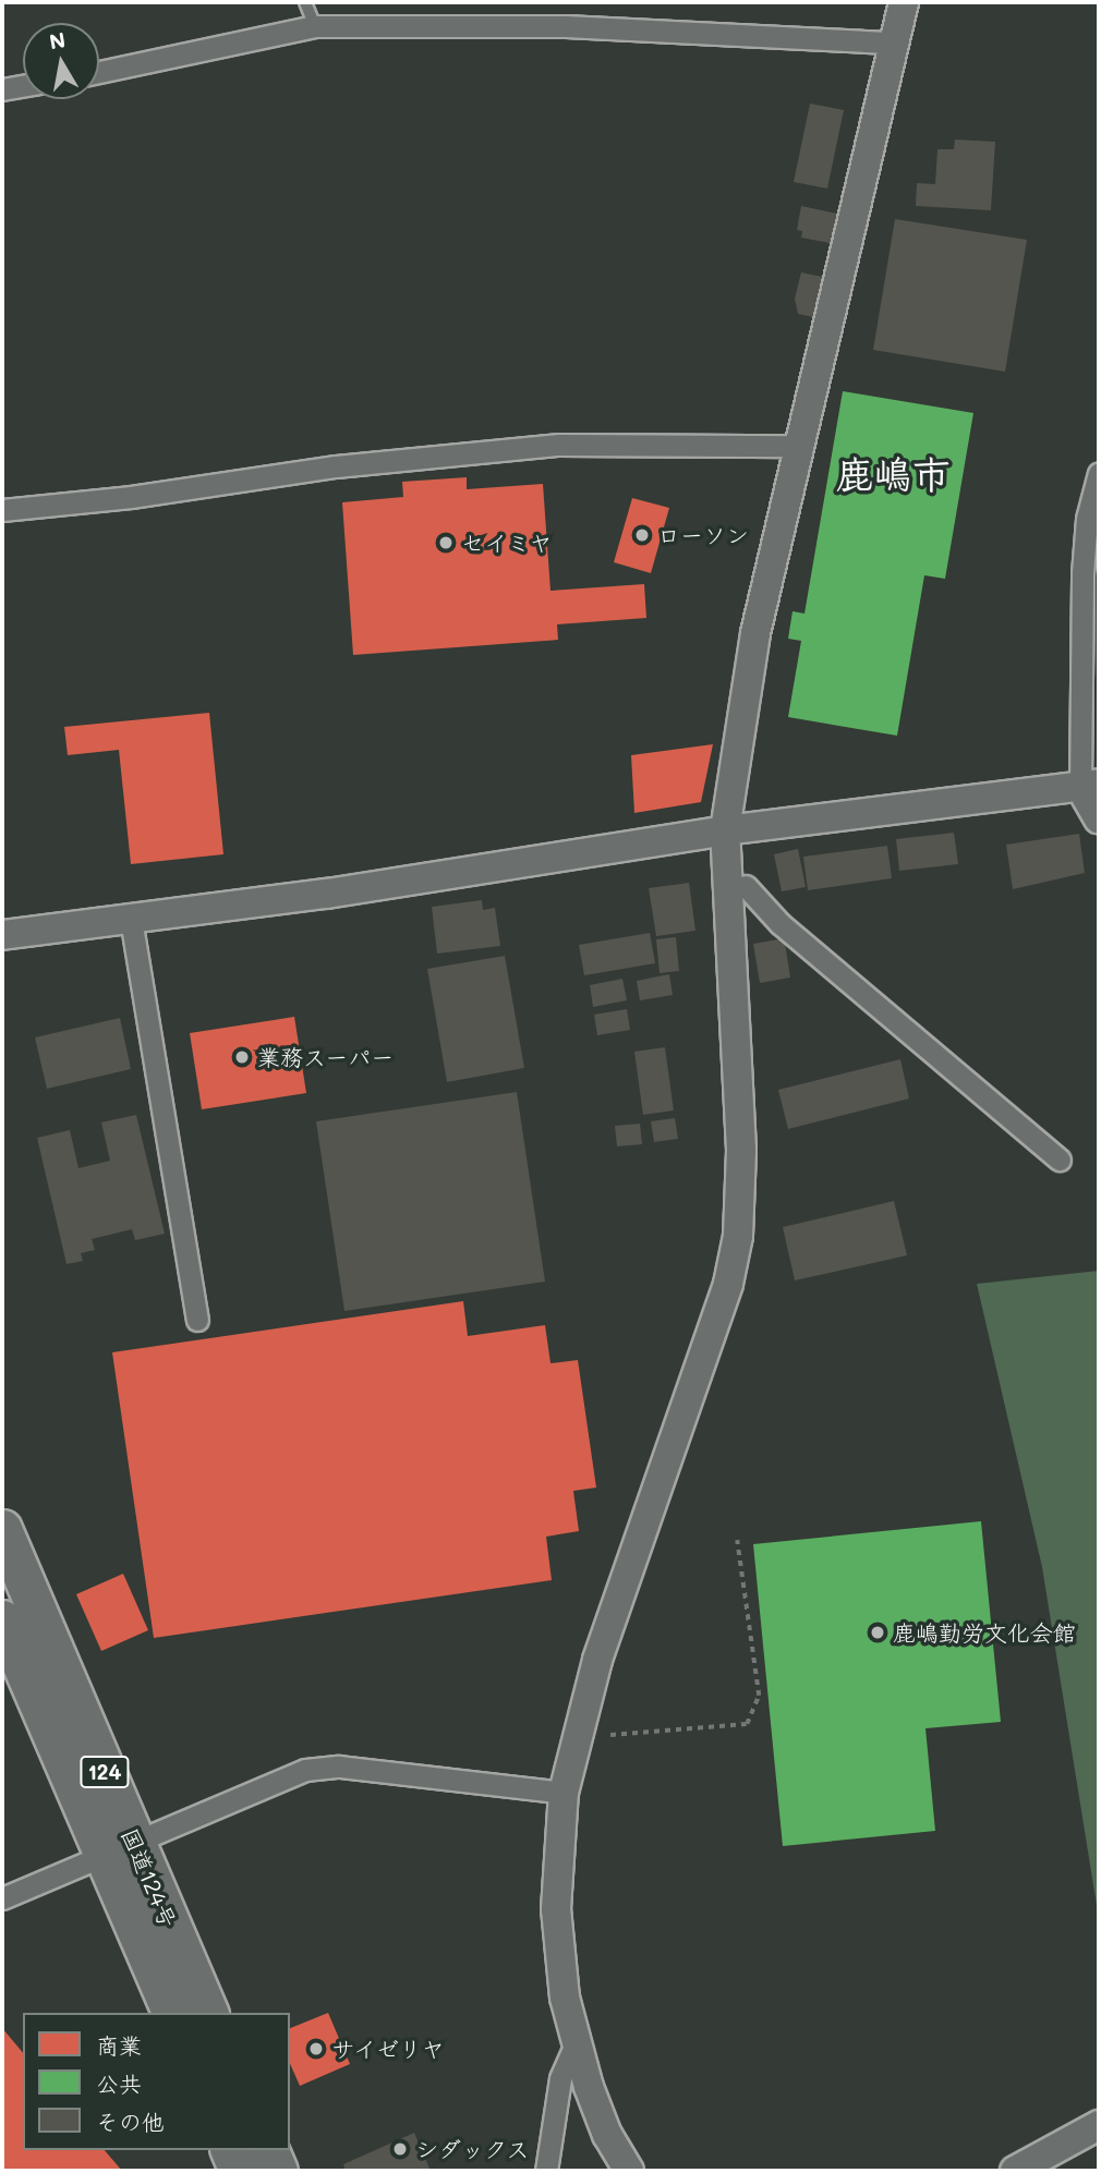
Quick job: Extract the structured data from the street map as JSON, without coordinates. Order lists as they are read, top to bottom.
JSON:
{
  "streets": {
    "highway": ["124", "国道124号"]
  },
  "districts": ["鹿嶋市"],
  "places": [
    "ローソン",
    "セイミヤ",
    "業務スーパー",
    "鹿嶋勤労文化会館",
    "サイゼリヤ",
    "シダックス"
  ],
  "legend": ["商業", "公共", "その他"],
  "north": "top"
}
